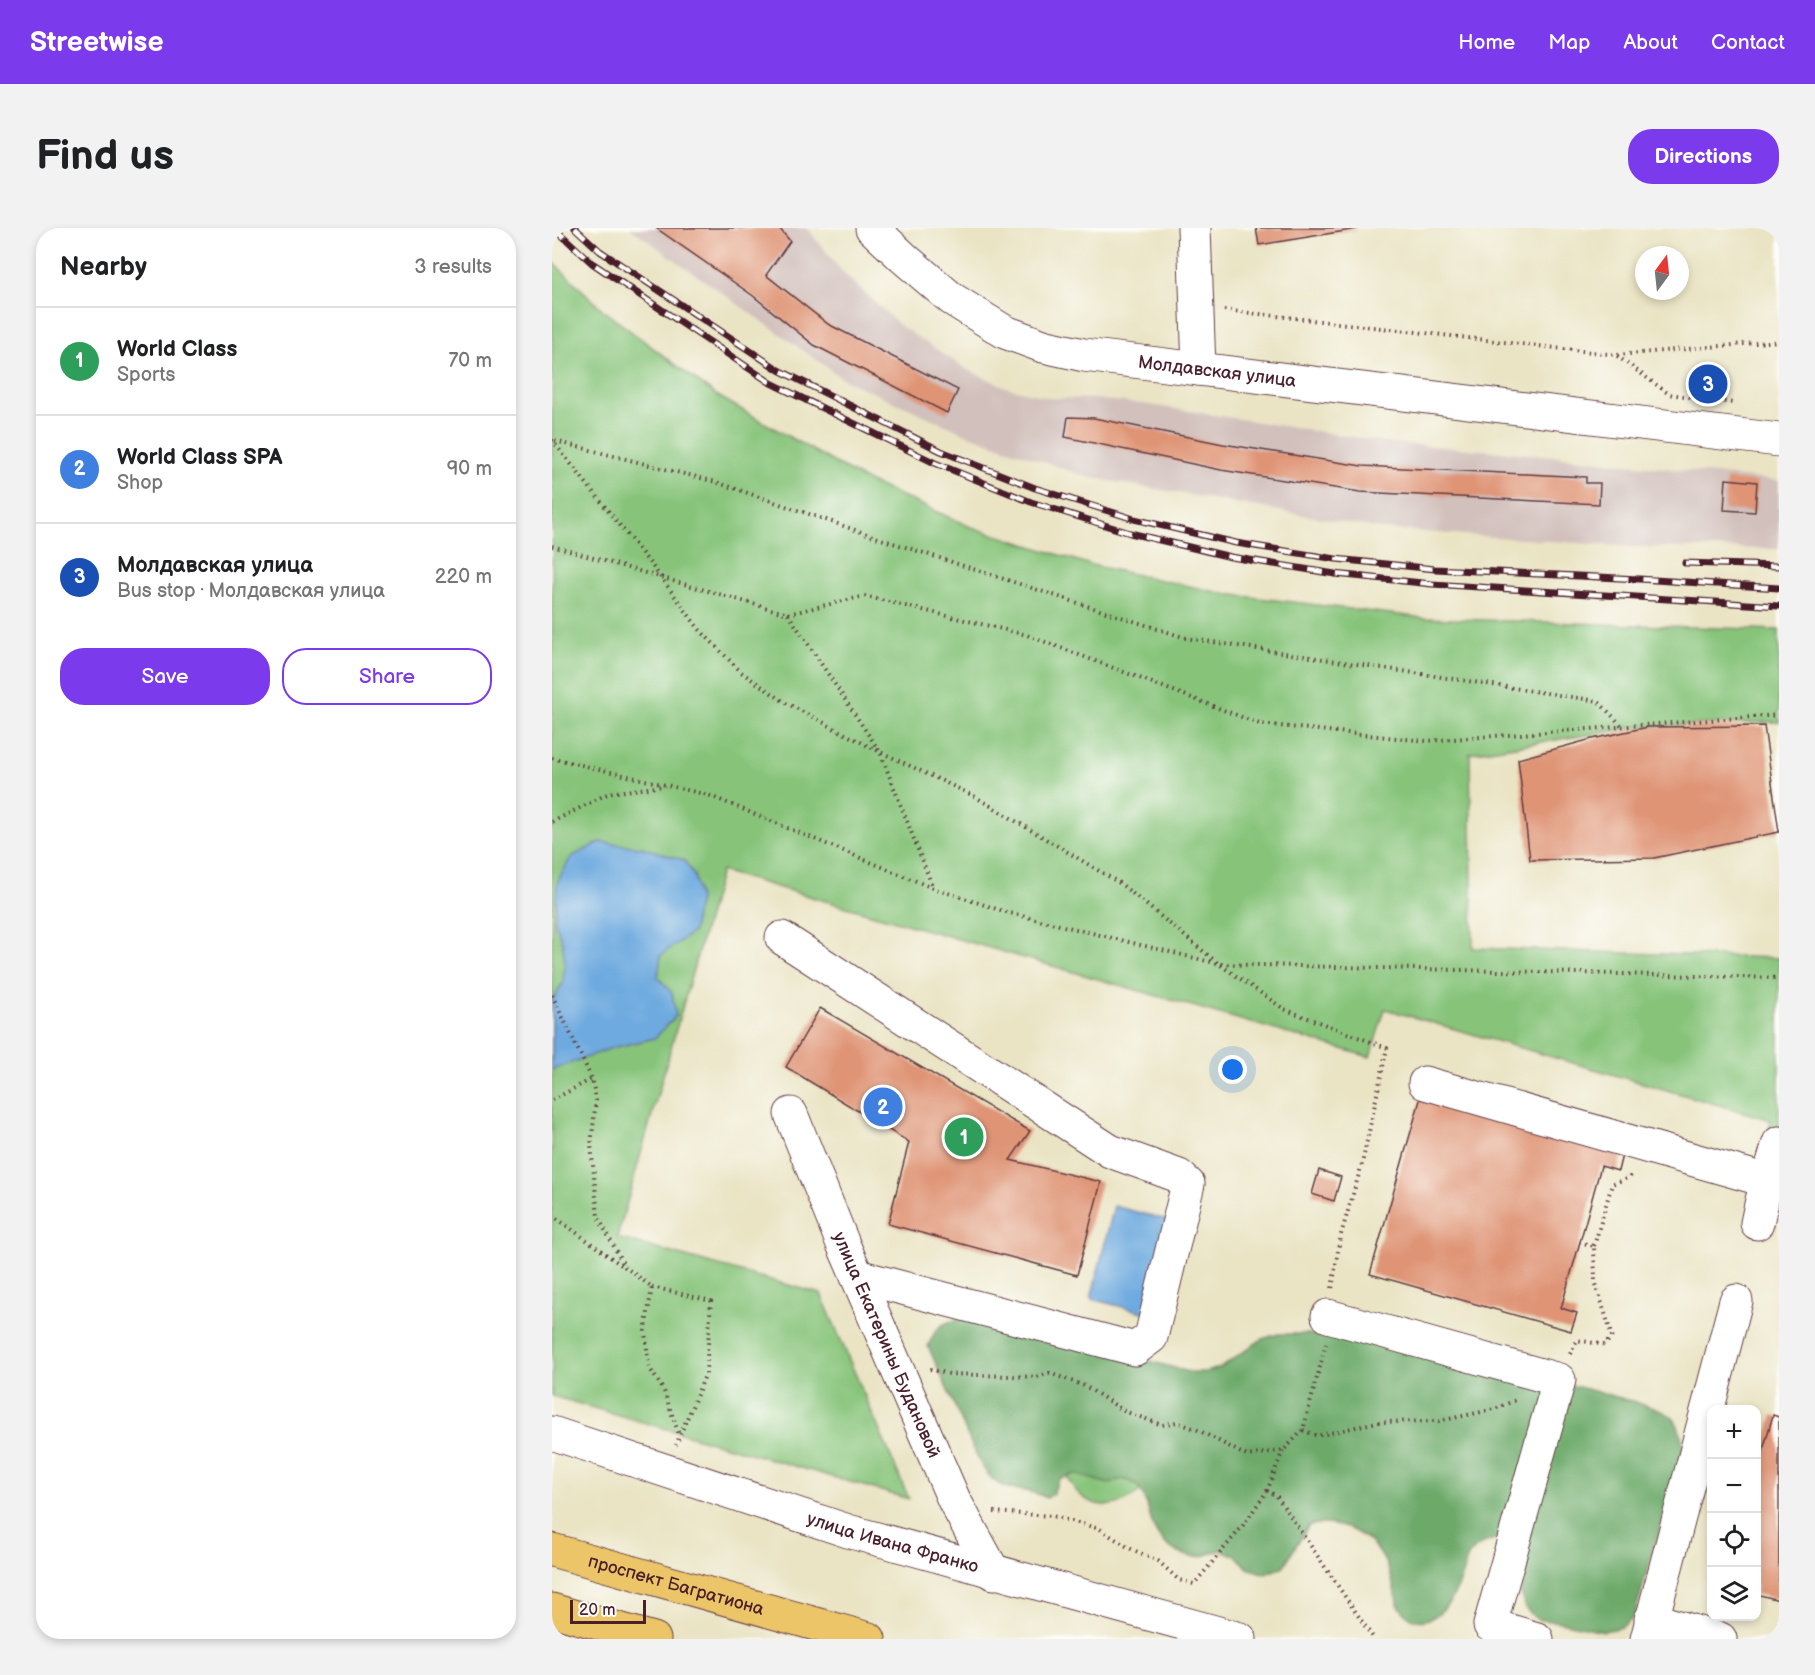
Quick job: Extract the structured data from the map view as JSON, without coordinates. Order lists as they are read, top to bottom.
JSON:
{
  "streets": {
    "main road": ["проспект Багратиона"],
    "street": ["Молдавская улица", "улица Екатерины Будановой", "улица Ивана Франко"]
  },
  "crossings": [
    ["улица Екатерины Будановой", "улица Ивана Франко"]
  ],
  "scale_bar": "20 m",
  "north": "top",
  "page": {
    "header": "Streetwise",
    "nav": [
      "Home",
      "Map",
      "About",
      "Contact"
    ],
    "buttons": [
      "Directions",
      ["Save", "Share"]
    ],
    "title": "Find us",
    "heading": ["Nearby", "3 results"],
    "list": [
      {
        "mark": "1",
        "name": "World Class",
        "note": "Sports",
        "value": "70 m"
      },
      {
        "mark": "2",
        "name": "World Class SPA",
        "note": "Shop",
        "value": "90 m"
      },
      {
        "mark": "3",
        "name": "Молдавская улица",
        "note": "Bus stop · Молдавская улица",
        "value": "220 m"
      }
    ],
    "pins": ["3", "2", "1"],
    "map_buttons": ["+", "−"],
    "scale": "20 m"
  }
}
